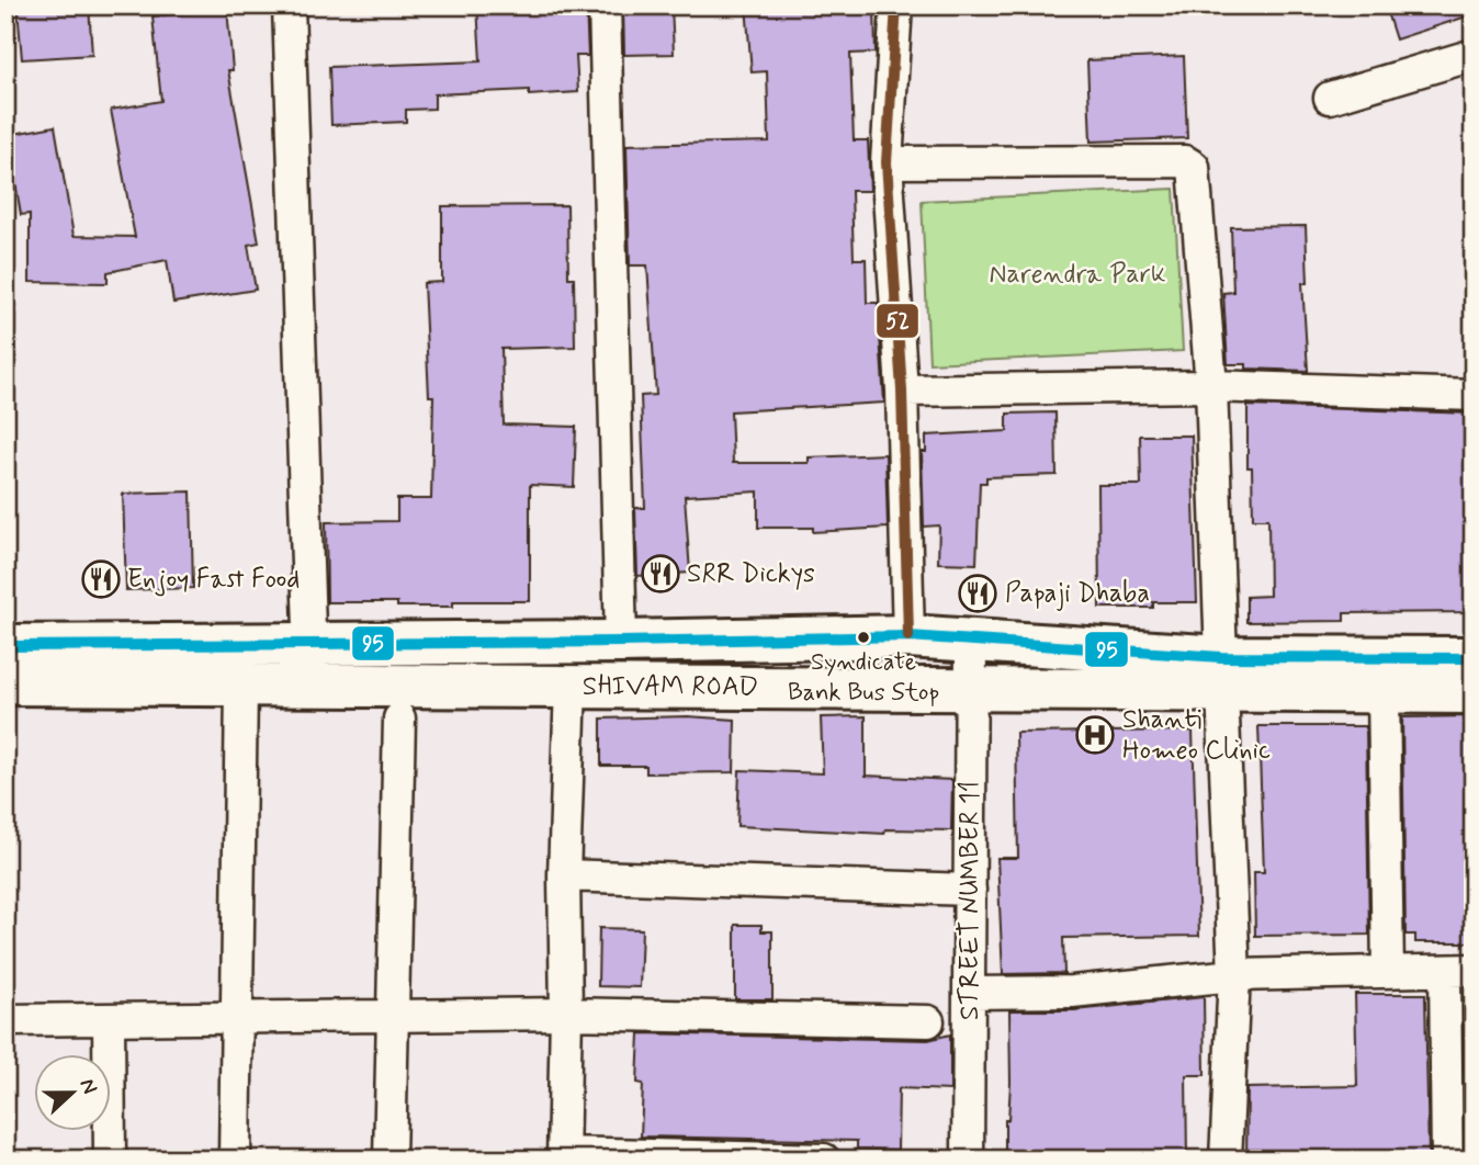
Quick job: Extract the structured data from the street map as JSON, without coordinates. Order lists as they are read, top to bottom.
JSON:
{
  "streets": {
    "main road": ["SHIVAM ROAD"],
    "street": ["STREET NUMBER 11"]
  },
  "crossings": [
    ["SHIVAM ROAD", "STREET NUMBER 11"]
  ],
  "parks": ["Narendra Park"],
  "places": {
    "restaurant": ["SRR Dickys", "Enjoy Fast Food", "Papaji Dhaba"],
    "other": ["Syndicate Bank Bus Stop"],
    "hospital": ["Shanti Homeo Clinic"]
  },
  "lines": ["transit line 52", "transit line 95"],
  "north": "right"
}
